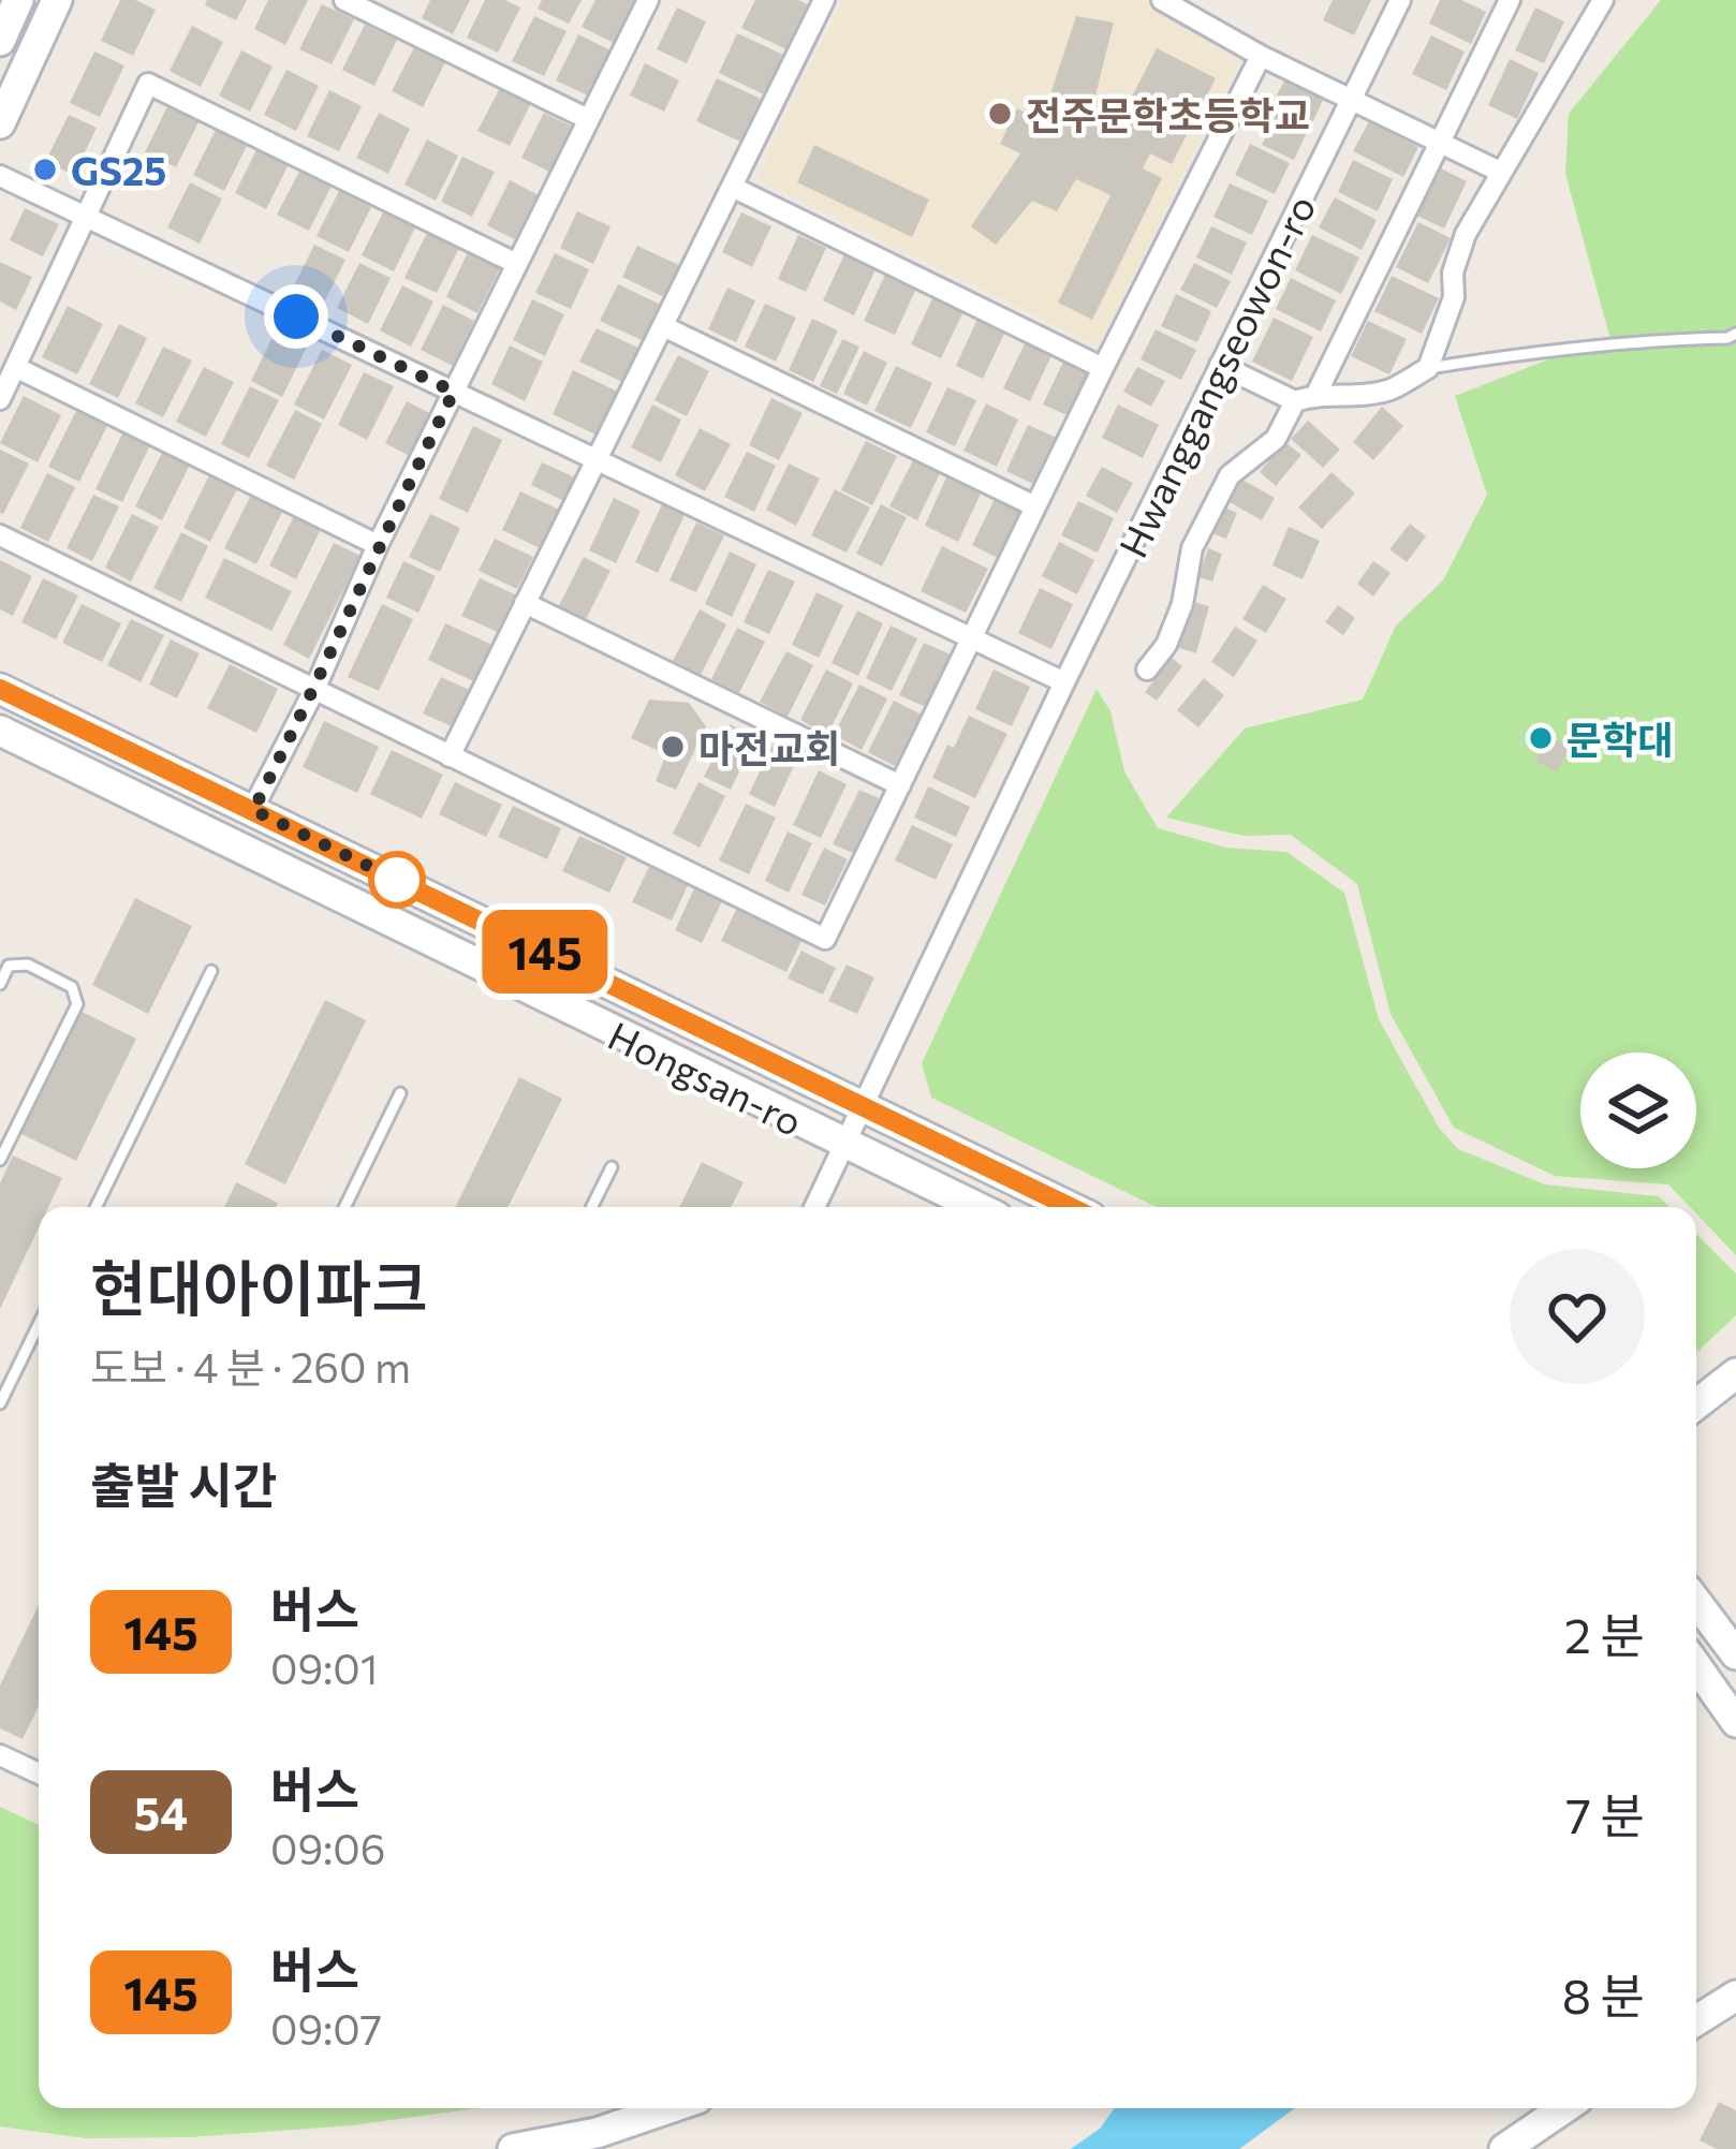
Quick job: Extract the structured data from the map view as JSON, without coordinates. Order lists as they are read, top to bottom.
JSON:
{
  "streets": {
    "street": ["Hwanggangseowon-ro", "Hongsan-ro"]
  },
  "crossings": [
    ["Hwanggangseowon-ro", "Hongsan-ro"]
  ],
  "places": [
    "전주문학초등학교",
    "GS25",
    "문학대",
    "마전교회"
  ],
  "lines": ["bus line 145"],
  "page": {
    "on_map": "145",
    "heading": [
      ["현대아이파크", "도보 · 4 분 · 260 m"],
      "출발 시간"
    ],
    "list": [
      {
        "mark": "145",
        "name": "버스",
        "note": "09:01",
        "value": "2 분"
      },
      {
        "mark": "54",
        "name": "버스",
        "note": "09:06",
        "value": "7 분"
      },
      {
        "mark": "145",
        "name": "버스",
        "note": "09:07",
        "value": "8 분"
      }
    ]
  }
}
